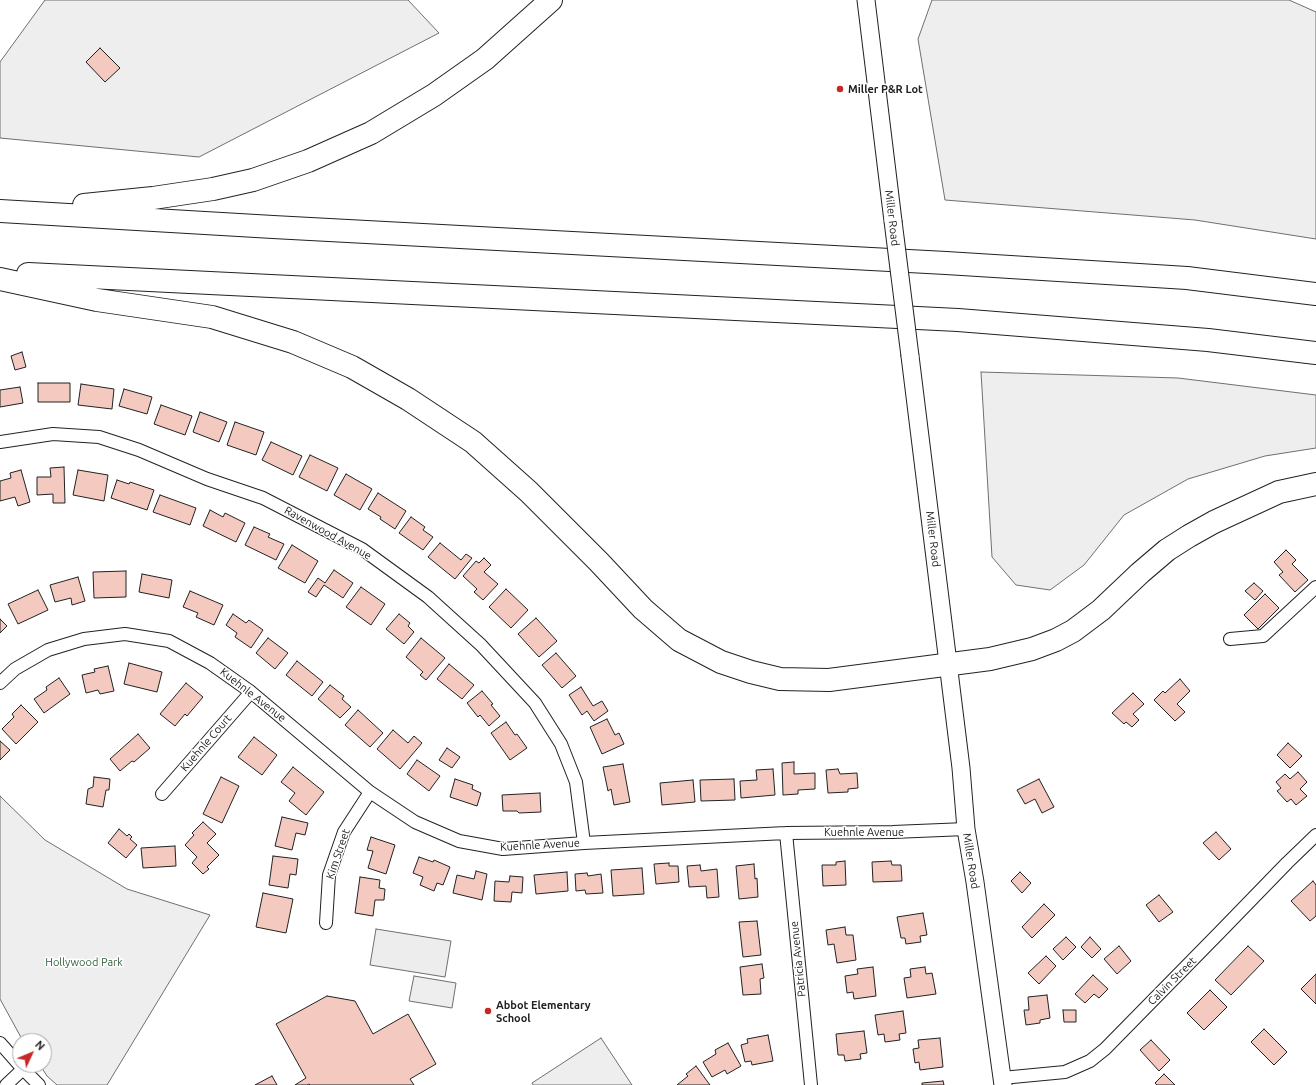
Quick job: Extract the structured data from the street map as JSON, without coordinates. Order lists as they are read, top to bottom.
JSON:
{
  "streets": {
    "main road": ["Miller Road"],
    "street": [
      "Ravenwood Avenue",
      "Kuehnle Avenue",
      "Kuehnle Court",
      "Kim Street",
      "Patricia Avenue",
      "Calvin Street"
    ]
  },
  "crossings": [
    ["Miller Road", "Kuehnle Avenue"],
    ["Miller Road", "Calvin Street"],
    ["Ravenwood Avenue", "Kuehnle Avenue"],
    ["Kuehnle Avenue", "Kuehnle Court"],
    ["Kuehnle Avenue", "Kim Street"],
    ["Kuehnle Avenue", "Patricia Avenue"]
  ],
  "parks": ["Hollywood Park"],
  "places": ["Miller P&R Lot", "Abbot Elementary School"],
  "north": "top right"
}
